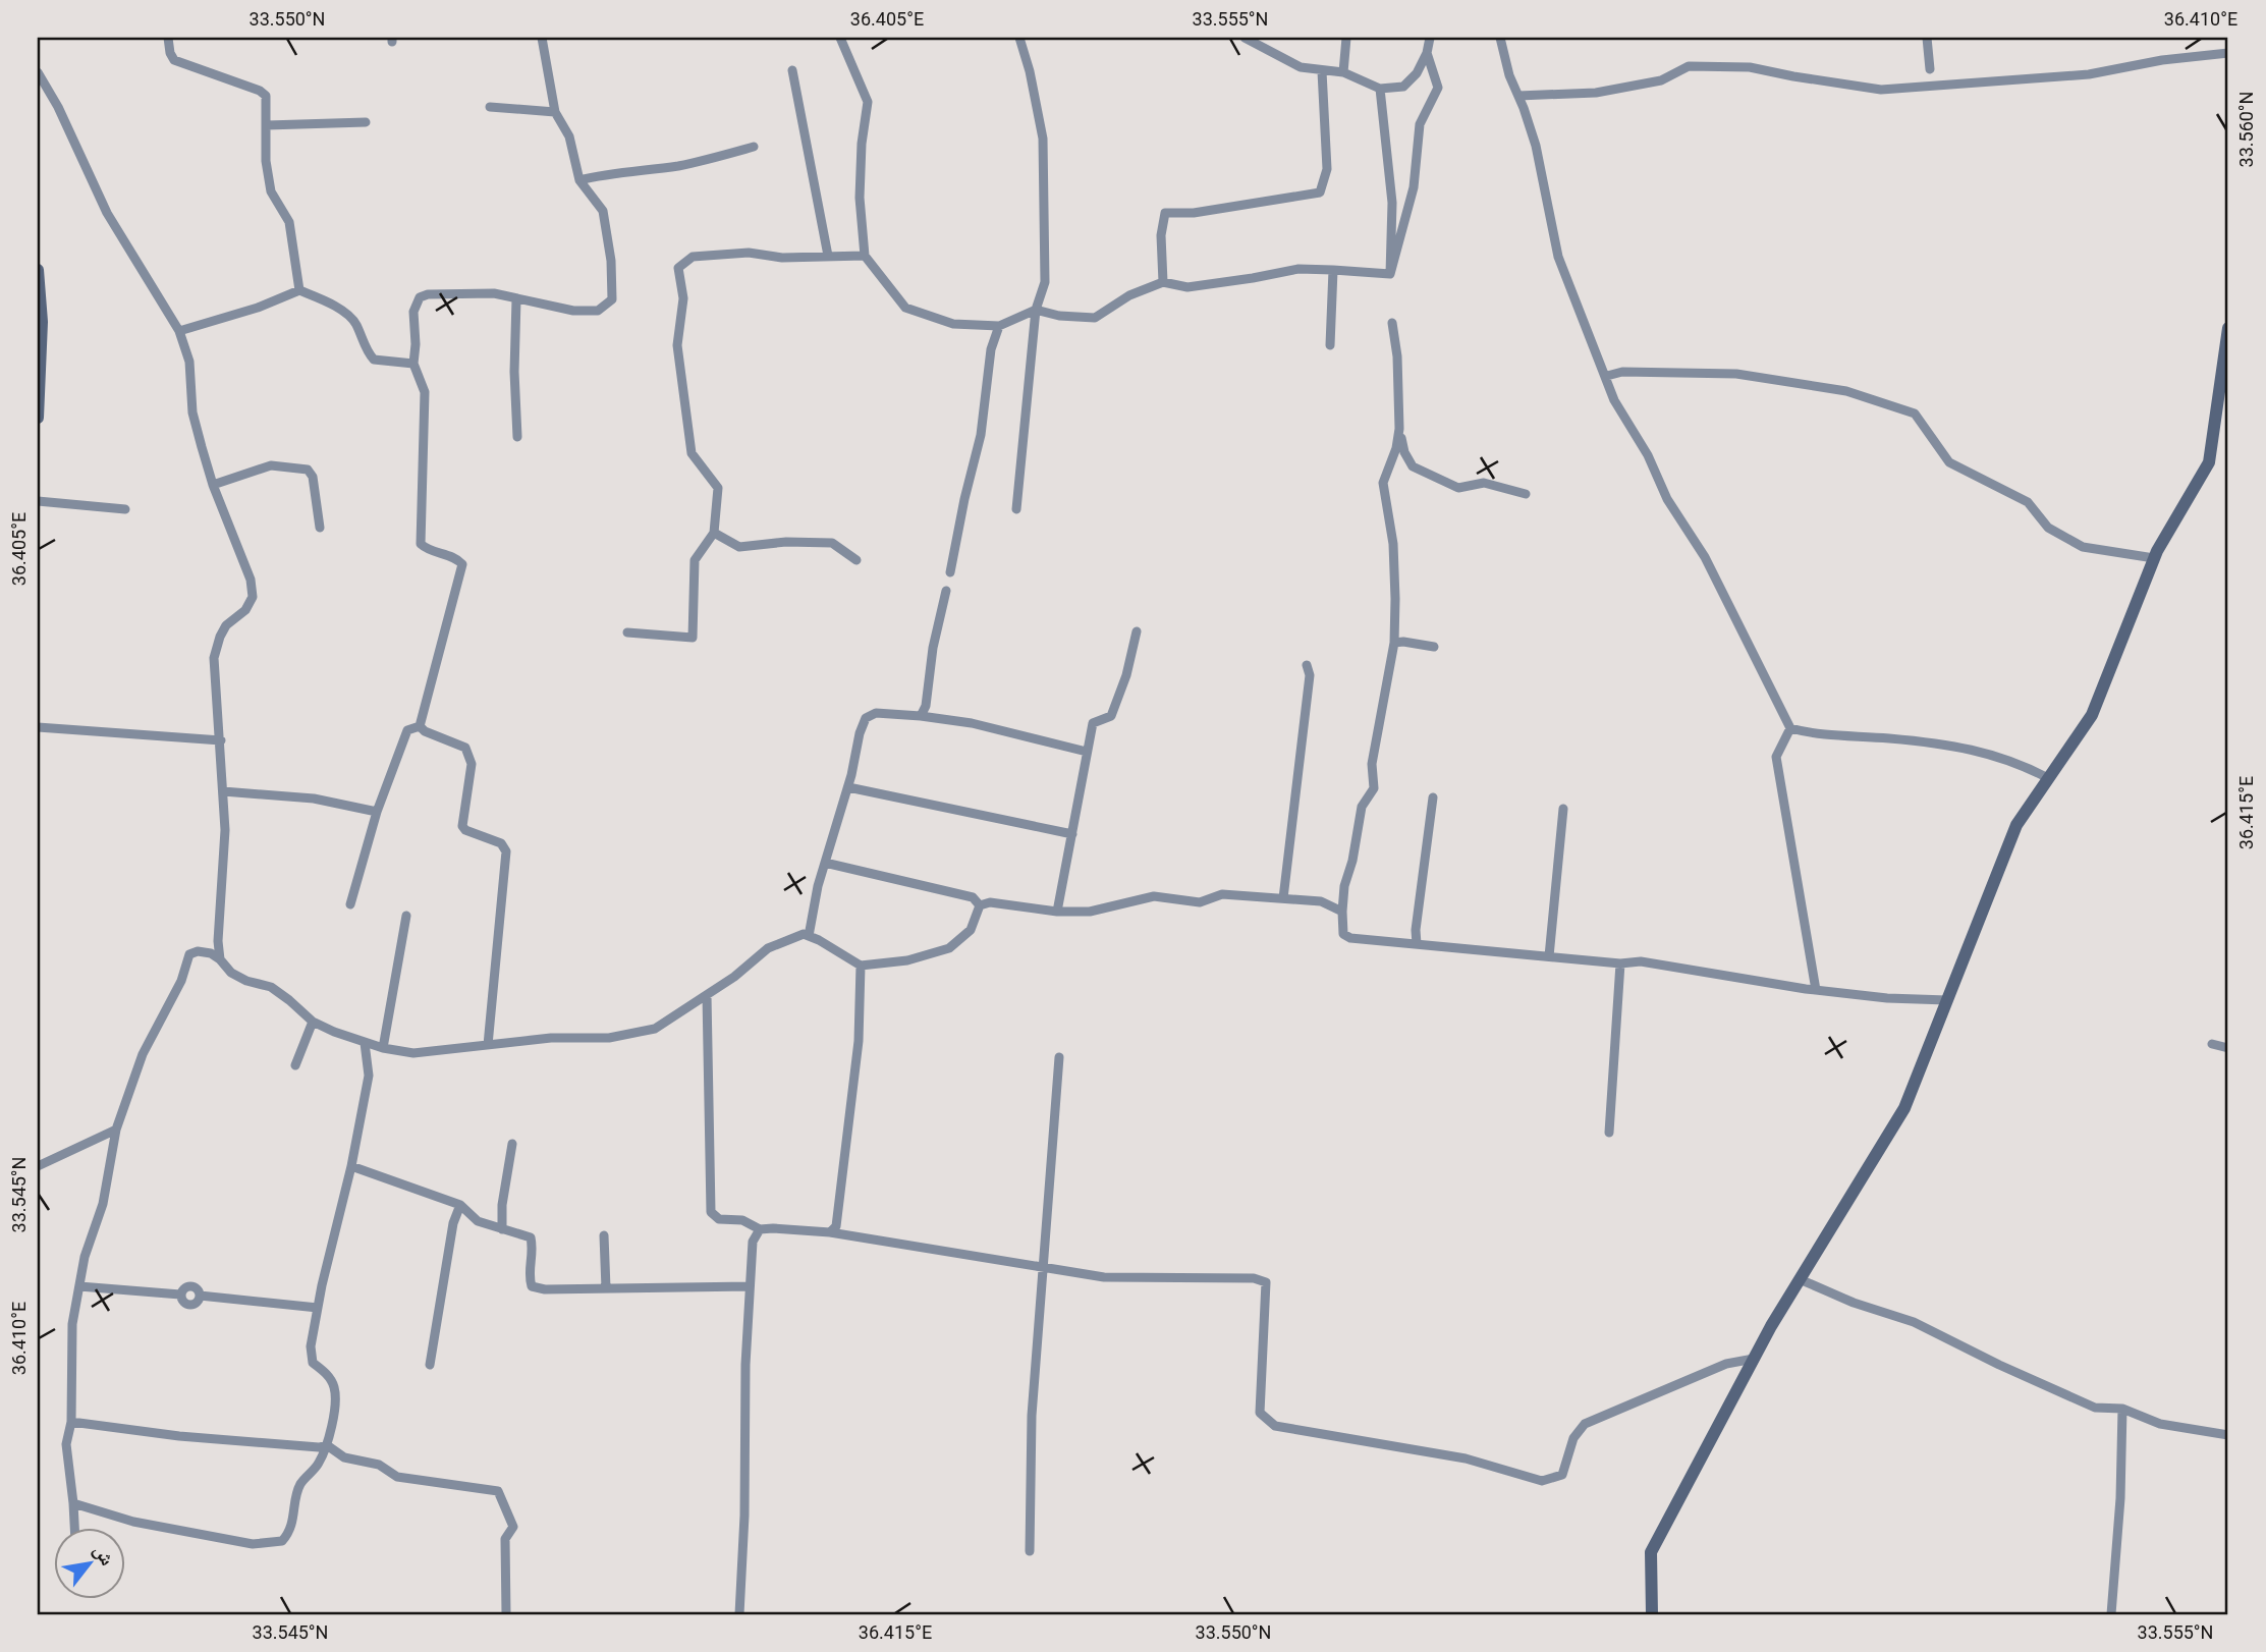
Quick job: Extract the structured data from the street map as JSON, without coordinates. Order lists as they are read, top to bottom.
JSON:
{
  "north": "top right",
  "coordinates": [
    "33.550°N",
    "36.405°E",
    "33.555°N",
    "36.410°E",
    "33.560°N",
    "36.415°E",
    "33.545°N"
  ]
}
